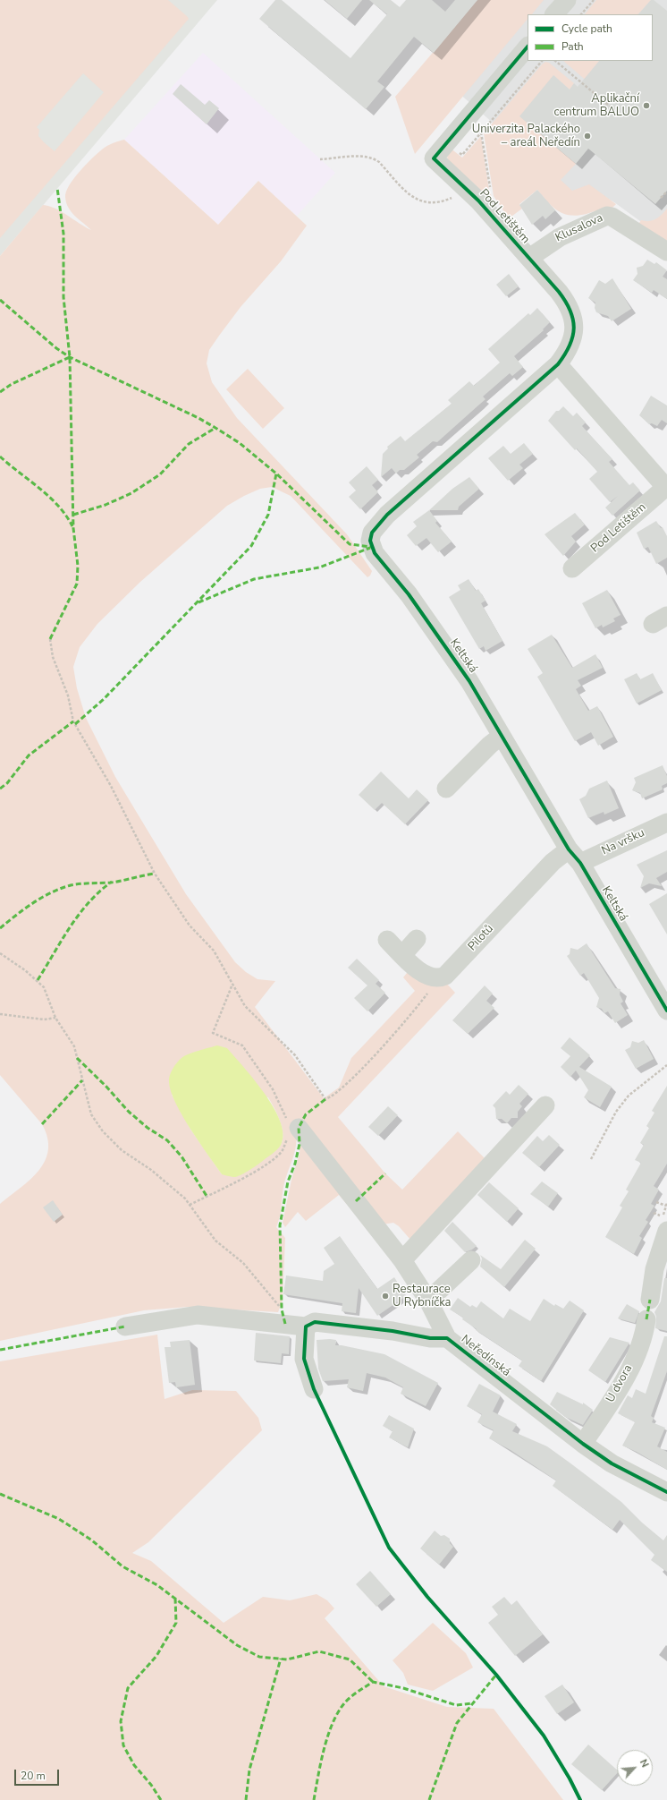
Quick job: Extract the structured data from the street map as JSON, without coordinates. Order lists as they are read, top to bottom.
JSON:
{
  "streets": {
    "street": [
      "Pod Letištěm",
      "Klusalova",
      "Keltská",
      "Na vršku",
      "Pilotů",
      "Neředínská",
      "U dvora"
    ]
  },
  "crossings": [
    ["Pod Letištěm", "Klusalova"],
    ["Pod Letištěm", "Keltská"],
    ["Keltská", "Na vršku"],
    ["Keltská", "Pilotů"],
    ["Na vršku", "Pilotů"],
    ["Neředínská", "U dvora"]
  ],
  "places": ["Aplikační centrum BALUO", "Univerzita Palackého – areál Neředín", "Restaurace U Rybníčka"],
  "legend": ["Cycle path", "Path"],
  "scale_bar": "20 m",
  "north": "top right"
}
